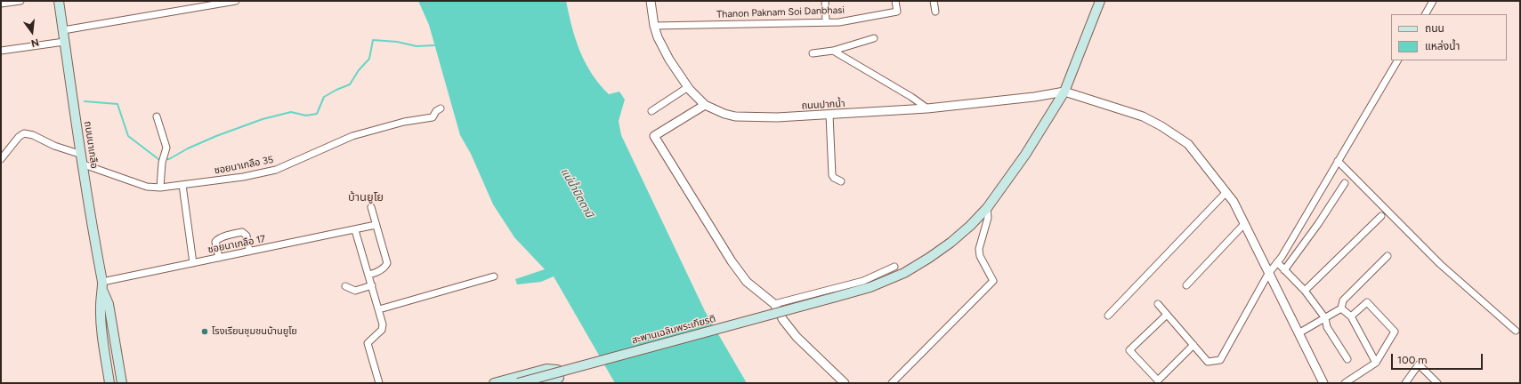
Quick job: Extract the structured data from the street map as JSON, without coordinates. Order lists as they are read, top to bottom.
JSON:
{
  "streets": {
    "main road": ["ถนนนาเกลือ", "สะพานเฉลิมพระเกียรติ"],
    "street": [
      "Thanon Paknam Soi Danbhasi",
      "ถนนปากน้ำ",
      "ซอยนาเกลือ 35",
      "ซอยนาเกลือ 17"
    ]
  },
  "crossings": [
    ["Thanon Paknam Soi Danbhasi", "ถนนปากน้ำ"],
    ["ถนนปากน้ำ", "สะพานเฉลิมพระเกียรติ"],
    ["ถนนนาเกลือ", "ซอยนาเกลือ 35"],
    ["ถนนนาเกลือ", "ซอยนาเกลือ 17"]
  ],
  "districts": ["บ้านยูโย"],
  "water": ["แม่น้ำปัตตานี"],
  "places": ["โรงเรียนชุมชนบ้านยูโย"],
  "legend": ["ถนน", "แหล่งน้ำ"],
  "scale_bar": "100 m",
  "north": "bottom"
}
